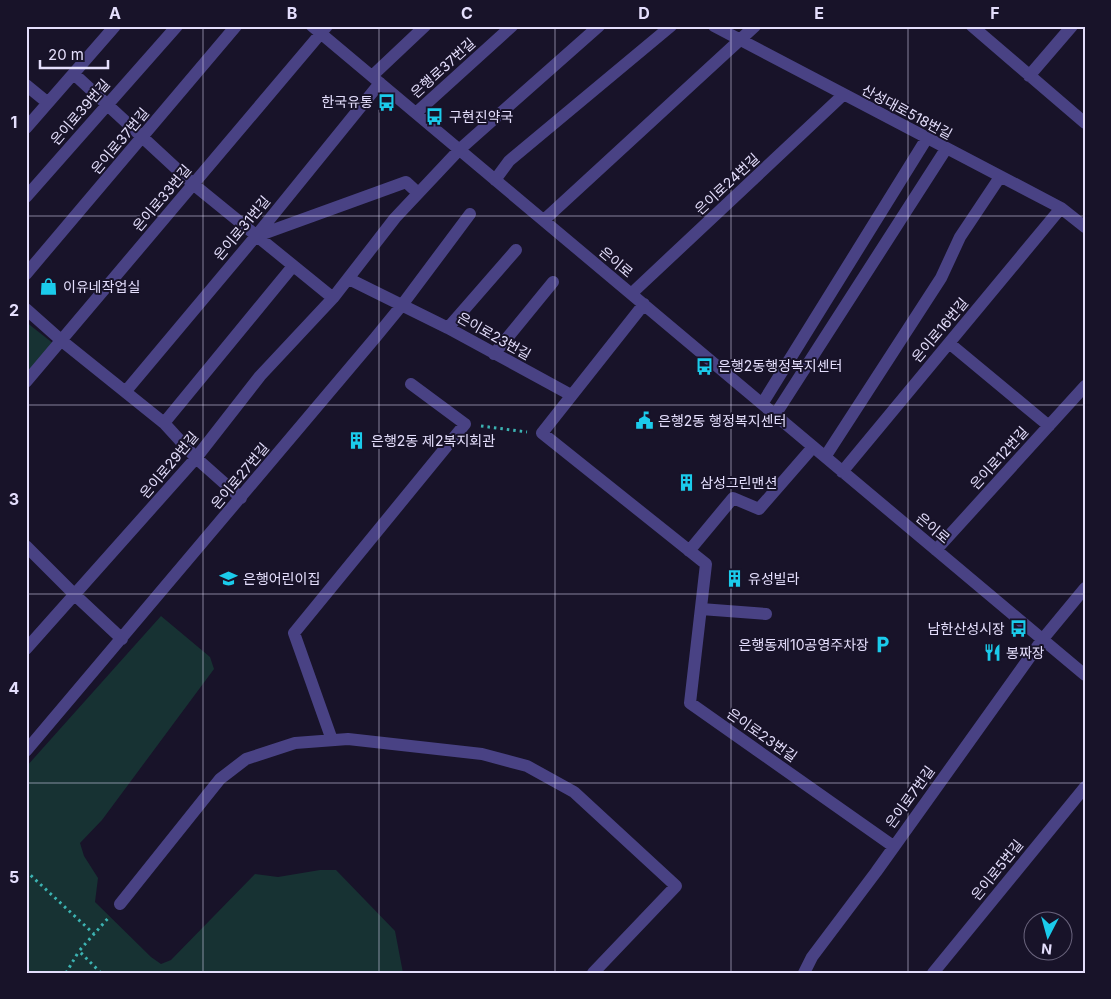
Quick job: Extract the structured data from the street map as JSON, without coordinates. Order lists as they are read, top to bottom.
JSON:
{
  "streets": {
    "street": [
      "은행로37번길",
      "은이로39번길",
      "산성대로518번길",
      "은이로37번길",
      "은이로24번길",
      "은이로33번길",
      "은이로31번길",
      "은이로",
      "은이로16번길",
      "은이로23번길",
      "은이로12번길",
      "은이로29번길",
      "은이로27번길",
      "은이로7번길",
      "은이로5번길"
    ]
  },
  "crossings": [
    ["은행로37번길", "은이로"],
    ["산성대로518번길", "은이로24번길"],
    ["산성대로518번길", "은이로16번길"],
    ["은이로24번길", "은이로"],
    ["은이로33번길", "은이로"],
    ["은이로31번길", "은이로"],
    ["은이로", "은이로16번길"],
    ["은이로", "은이로12번길"],
    ["은이로", "은이로29번길"],
    ["은이로", "은이로7번길"],
    ["은이로23번길", "은이로29번길"],
    ["은이로23번길", "은이로27번길"],
    ["은이로23번길", "은이로7번길"]
  ],
  "places": {
    "bus stop": [
      "한국유통",
      "구현진약국",
      "은행2동행정복지센터",
      "남한산성시장"
    ],
    "shop": ["이유네작업실"],
    "public building": ["은행2동 행정복지센터"],
    "building": ["은행2동 제2복지회관", "삼성그린맨션", "유성빌라"],
    "school or university": ["은행어린이집"],
    "parking": ["은행동제10공영주차장"],
    "restaurant": ["봉짜장"]
  },
  "scale_bar": "20 m",
  "north": "bottom",
  "grid": {
    "columns": [
      "A",
      "B",
      "C",
      "D",
      "E",
      "F"
    ],
    "rows": [
      "1",
      "2",
      "3",
      "4",
      "5"
    ]
  }
}
